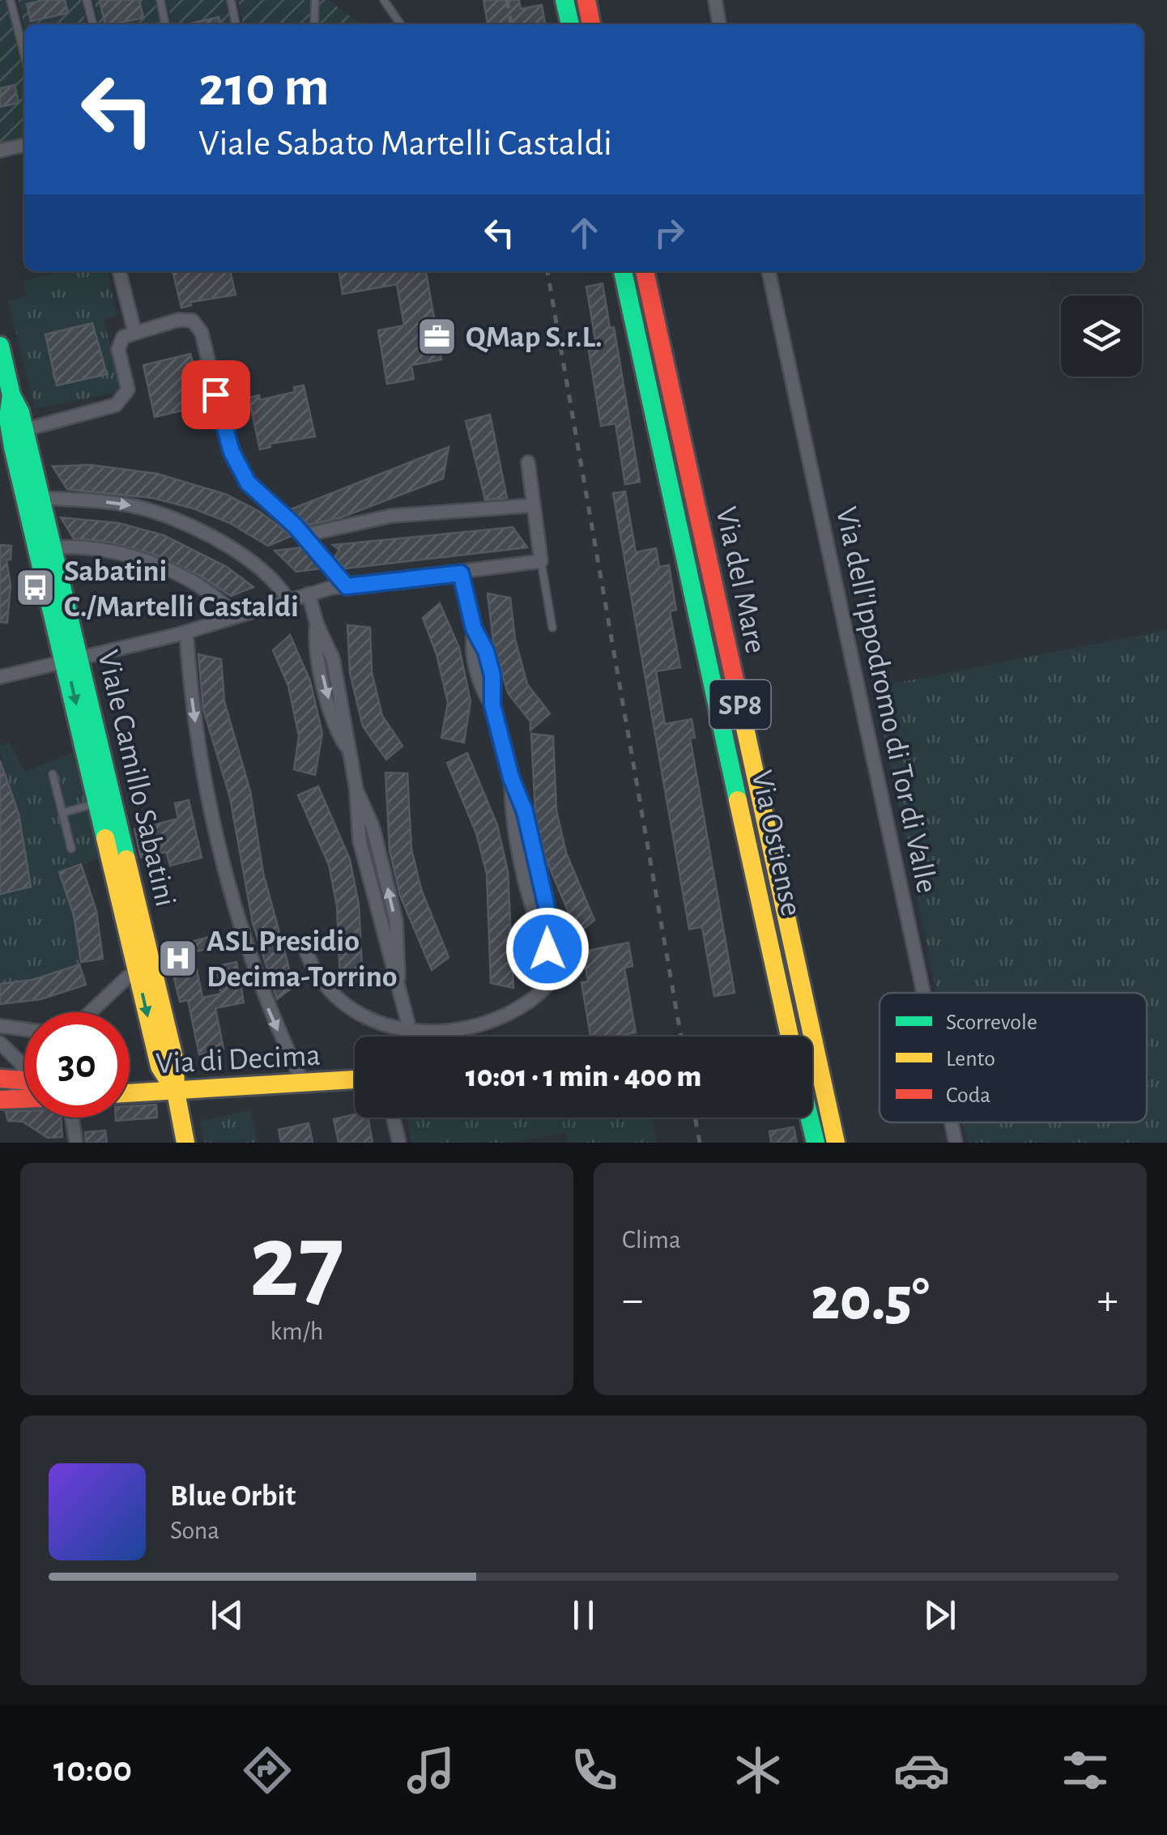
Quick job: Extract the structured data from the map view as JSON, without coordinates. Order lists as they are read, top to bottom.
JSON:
{
  "streets": {
    "street": [
      "Via del Mare",
      "Via dell'Ippodromo di Tor di Valle",
      "SP8",
      "Viale Camillo Sabatini",
      "Via Ostiense",
      "Via di Decima"
    ]
  },
  "crossings": [
    ["Viale Camillo Sabatini", "Via di Decima"]
  ],
  "places": {
    "office": ["QMap S.r.L."],
    "bus stop": ["Sabatini C./Martelli Castaldi"],
    "hospital": ["ASL Presidio Decima-Torrino"]
  },
  "legend": ["Scorrevole", "Lento", "Coda"],
  "page": {
    "turn": ["210 m", "Viale Sabato Martelli Castaldi"],
    "limit": "30",
    "trip": "10:01 · 1 min · 400 m",
    "tile": [
      ["27", "km/h"],
      "Clima"
    ],
    "heat": ["−", "20.5°", "+"],
    "song": ["Blue Orbit", "Sona"],
    "tabs": "10:00"
  }
}
